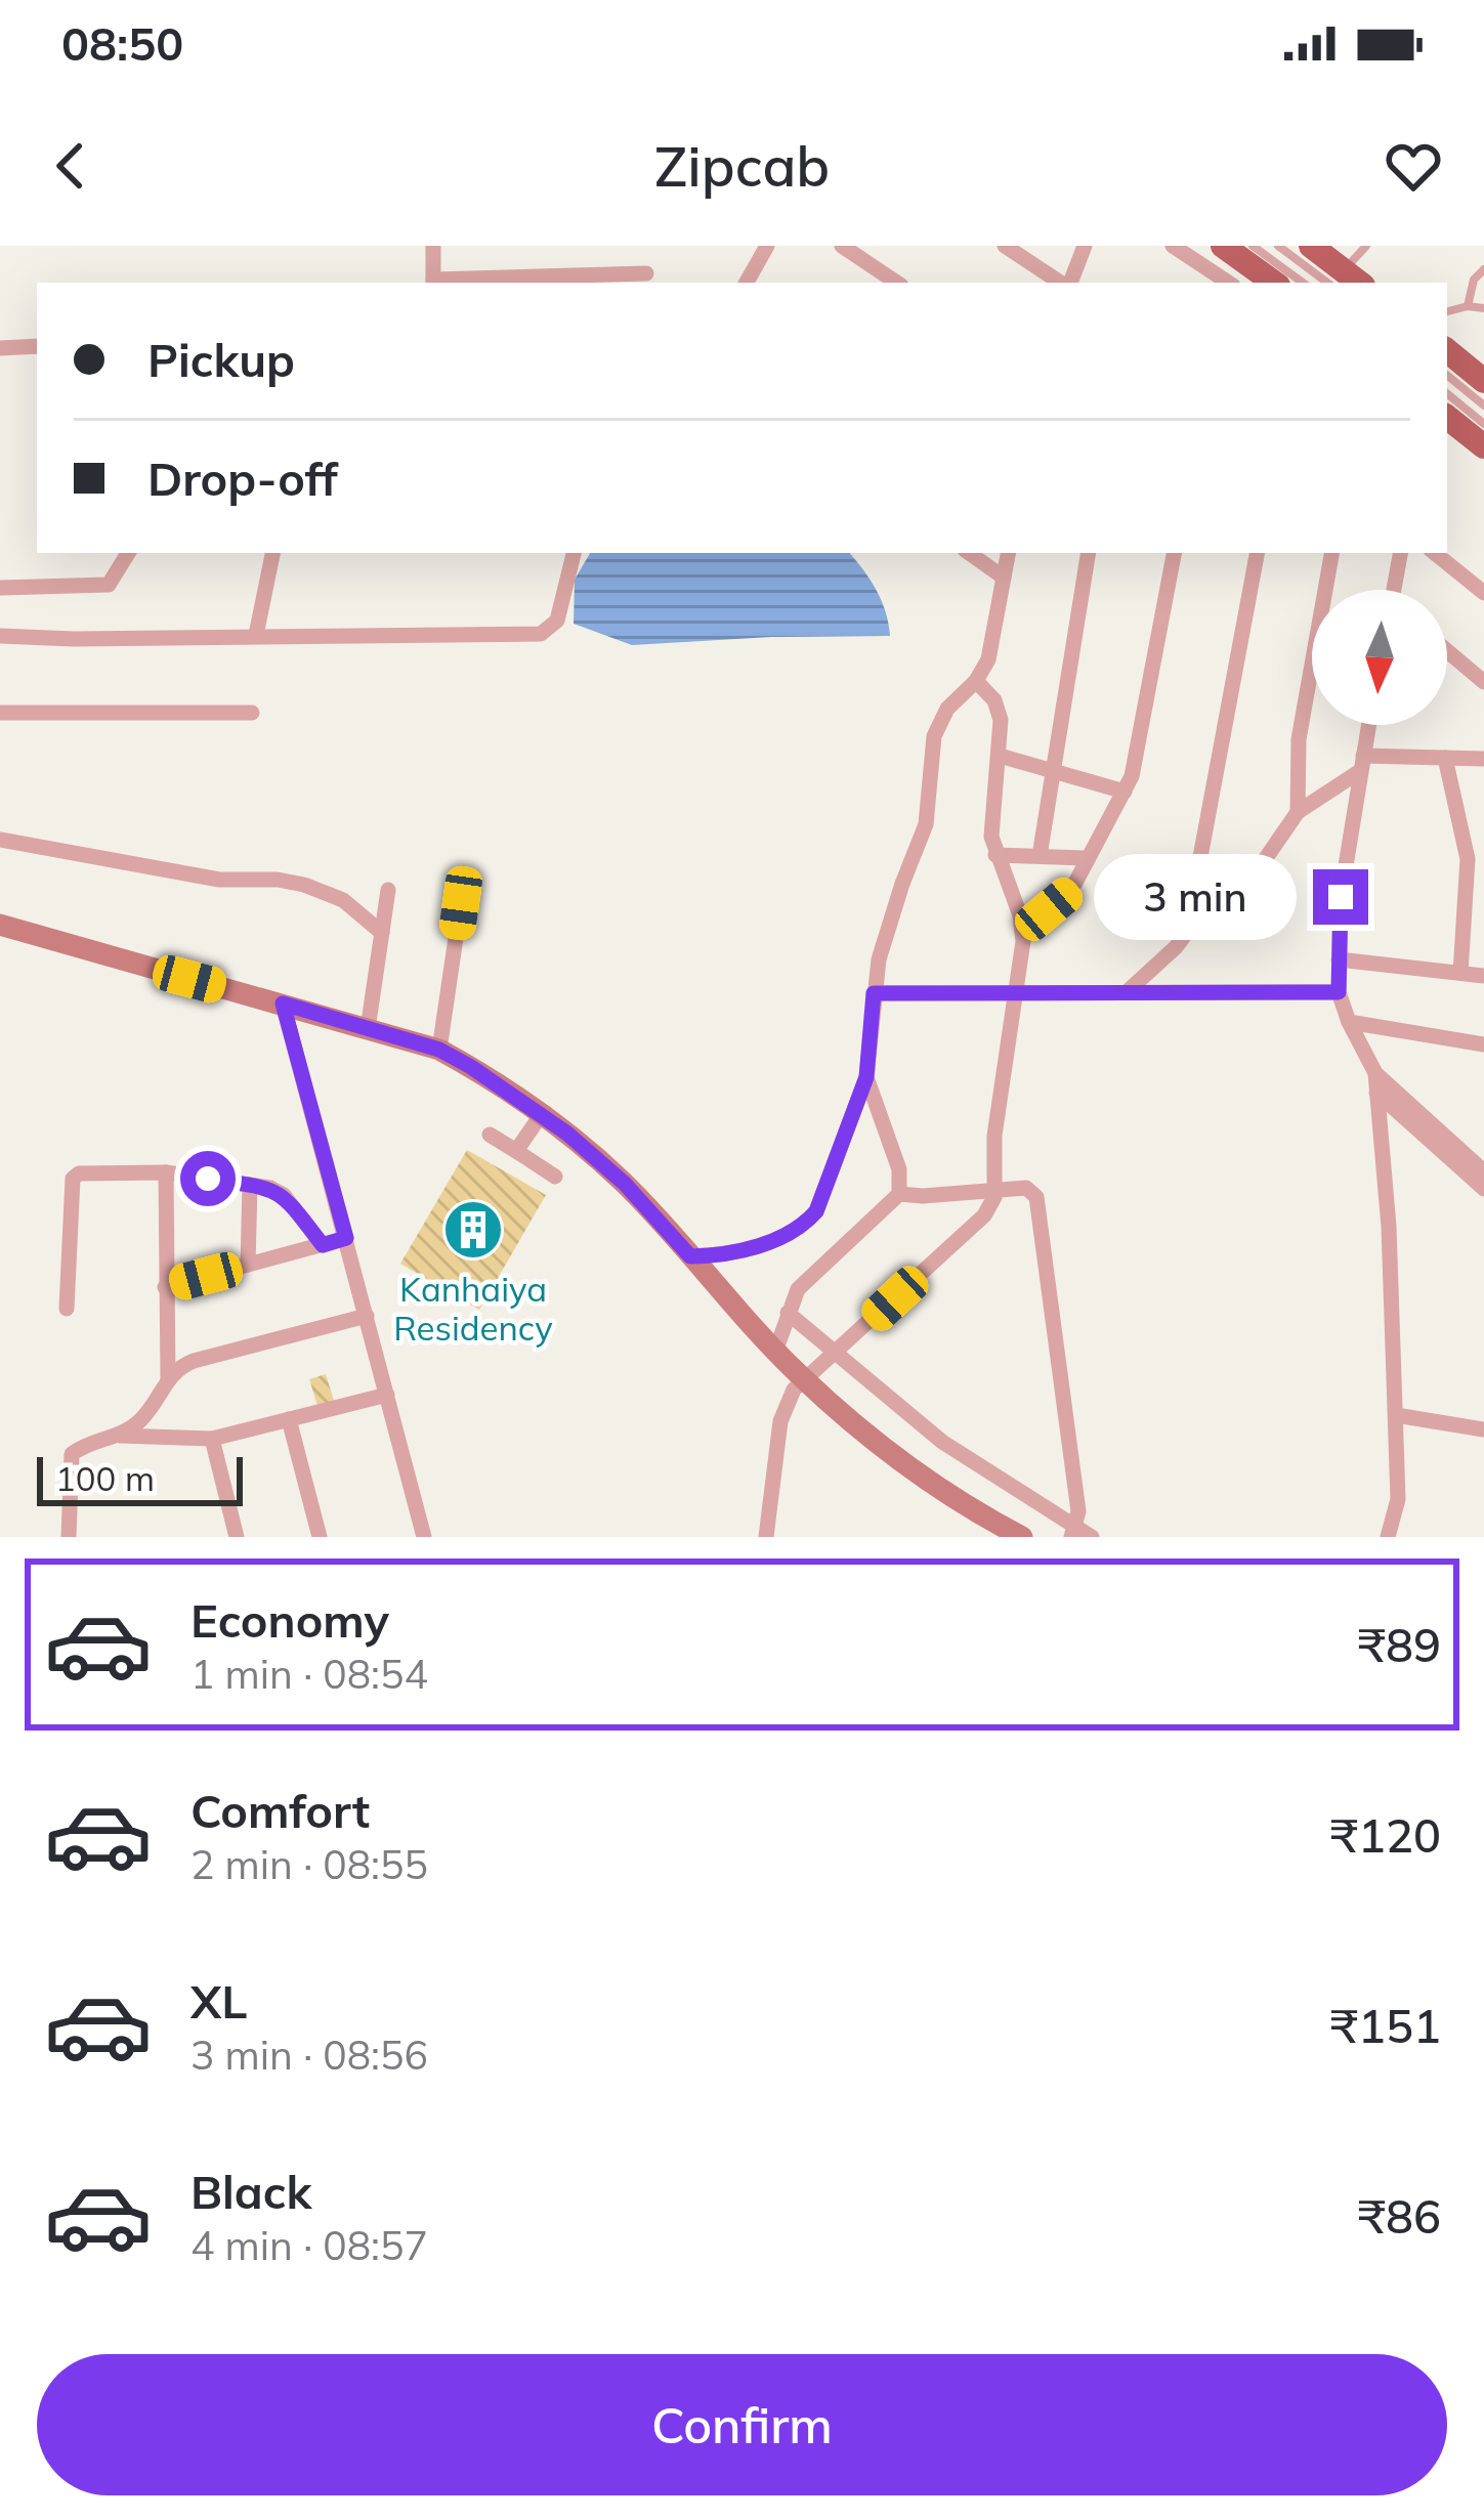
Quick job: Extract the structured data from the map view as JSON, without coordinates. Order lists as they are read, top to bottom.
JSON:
{
  "places": {
    "building": ["Kanhaiya Residency"]
  },
  "scale_bar": "100 m",
  "north": "bottom",
  "page": {
    "status": "08:50",
    "header": "Zipcab",
    "banner": ["Pickup", "Drop-off"],
    "bubble": "3 min",
    "scale": "100 m",
    "list": [
      {
        "name": "Economy",
        "note": "1 min · 08:54",
        "value": "₹89"
      },
      {
        "name": "Comfort",
        "note": "2 min · 08:55",
        "value": "₹120"
      },
      {
        "name": "XL",
        "note": "3 min · 08:56",
        "value": "₹151"
      },
      {
        "name": "Black",
        "note": "4 min · 08:57",
        "value": "₹86"
      }
    ],
    "buttons": "Confirm"
  }
}
